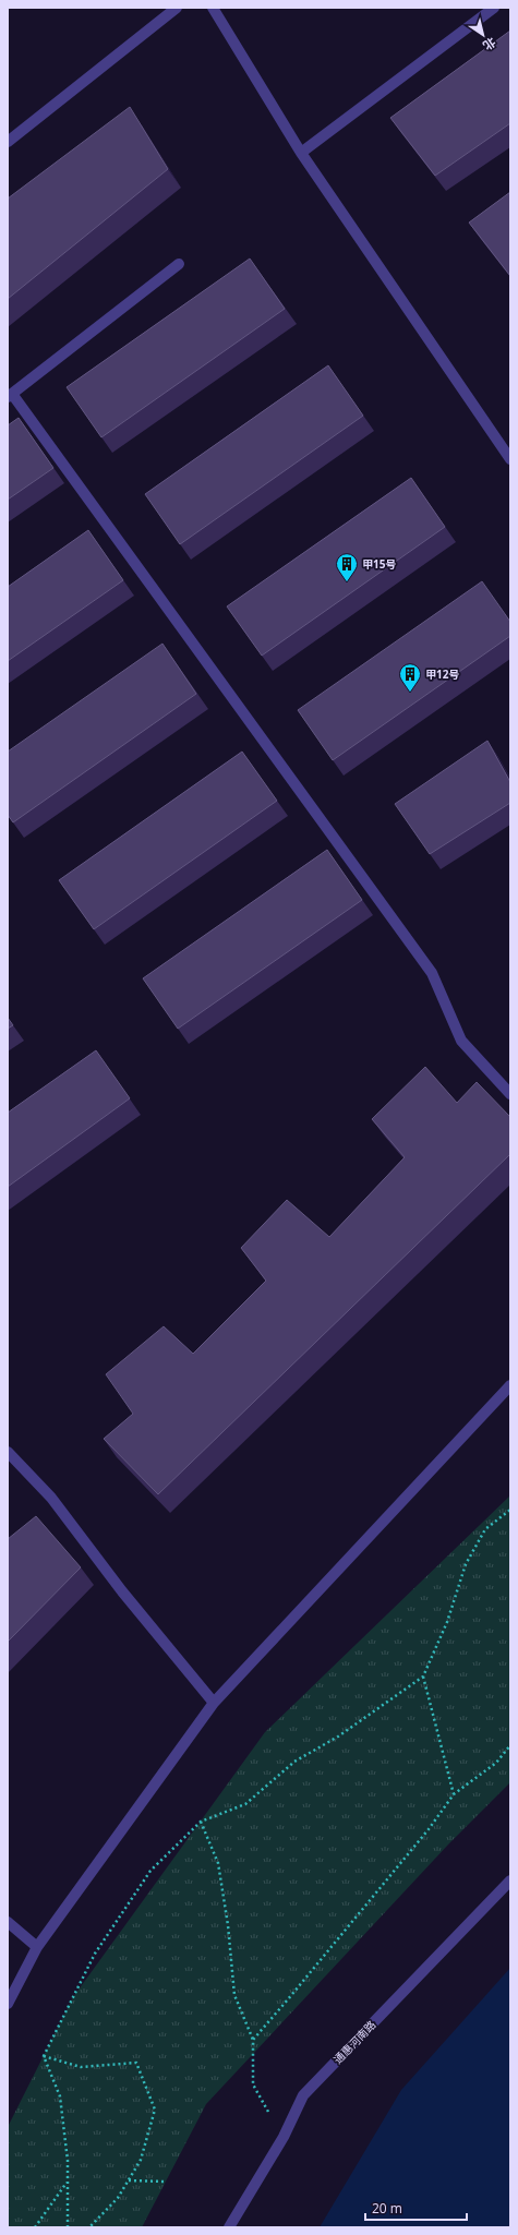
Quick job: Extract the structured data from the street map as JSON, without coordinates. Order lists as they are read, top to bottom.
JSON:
{
  "streets": {
    "street": ["通惠河南路"]
  },
  "places": {
    "building": ["甲15号", "甲12号"]
  },
  "scale_bar": "20 m",
  "north": "bottom right"
}
